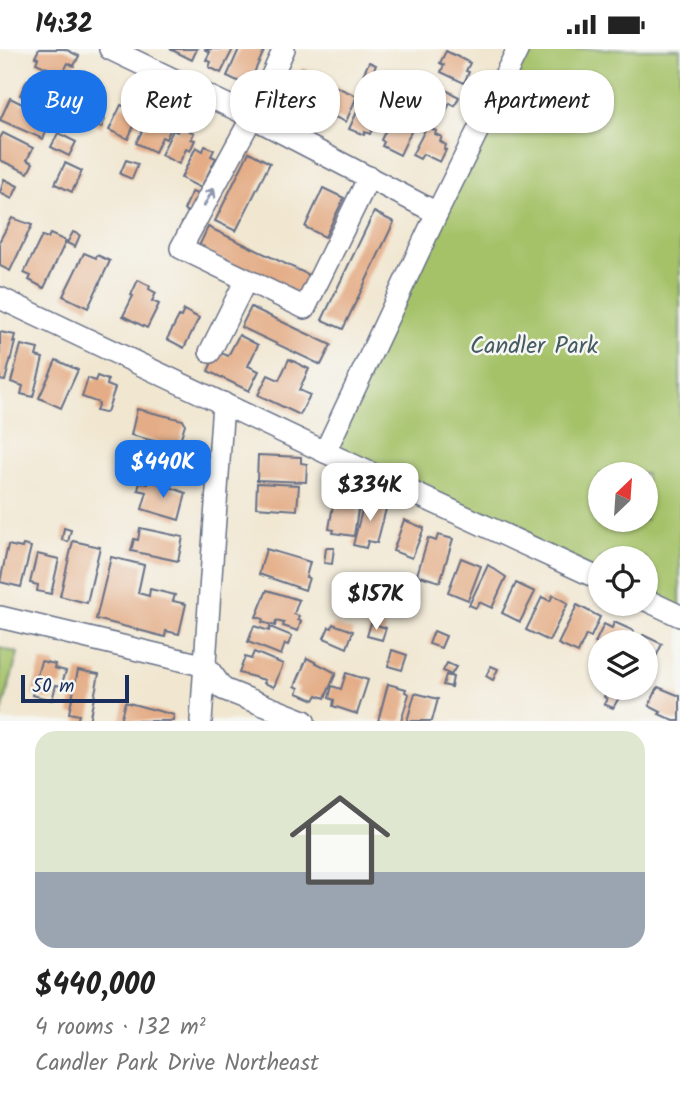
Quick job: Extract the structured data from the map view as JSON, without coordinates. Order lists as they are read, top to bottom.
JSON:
{
  "parks": ["Candler Park"],
  "scale_bar": "50 m",
  "north": "top right",
  "page": {
    "status": "14:32",
    "chip": [
      "Buy",
      "Rent",
      "Filters",
      "New",
      "Apartment"
    ],
    "price": ["$440K", "$334K", "$157K"],
    "scale": "50 m",
    "list": [
      {
        "name": "$440,000",
        "note": "4 rooms · 132 m² · Candler Park Drive Northeast"
      }
    ]
  }
}
